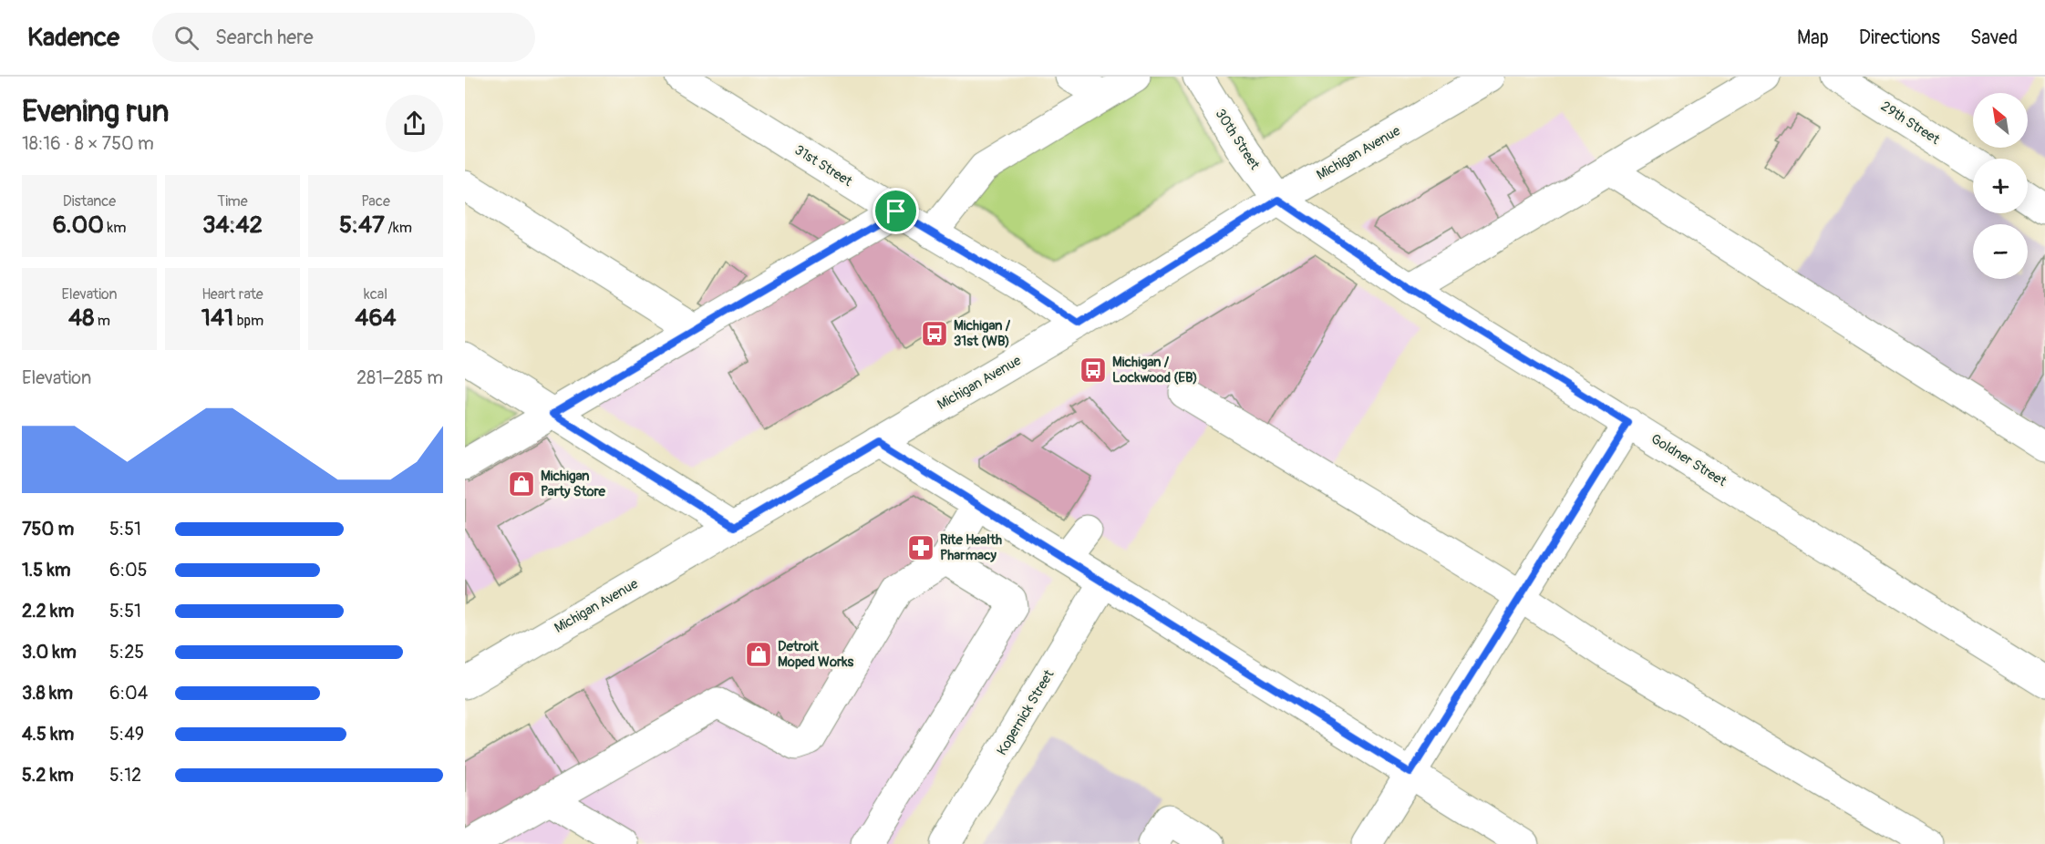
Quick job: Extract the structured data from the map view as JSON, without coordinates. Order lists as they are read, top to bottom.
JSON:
{
  "streets": {
    "street": [
      "29th Street",
      "30th Street",
      "Michigan Avenue",
      "31st Street",
      "Goldner Street",
      "Kopernick Street"
    ]
  },
  "crossings": [
    ["30th Street", "Michigan Avenue"],
    ["30th Street", "Goldner Street"],
    ["Michigan Avenue", "31st Street"],
    ["Michigan Avenue", "Goldner Street"]
  ],
  "places": {
    "bus stop": ["Michigan / 31st (WB)", "Michigan / Lockwood (EB)"],
    "shop": ["Michigan Party Store", "Detroit Moped Works"],
    "pharmacy": ["Rite Health Pharmacy"]
  },
  "north": "top left",
  "page": {
    "header": "Kadence",
    "search": "Search here",
    "nav": ["Map", "Directions", "Saved"],
    "heading": ["Evening run", "18:16 · 8 × 750 m"],
    "map_buttons": ["+", "−"],
    "stats": [
      ["Distance", "6.00 km"],
      ["Time", "34:42"],
      ["Pace", "5:47 /km"],
      ["Elevation", "48 m"],
      ["Heart rate", "141 bpm"],
      ["kcal", "464"]
    ],
    "chart": ["Elevation", "281–285 m"],
    "list": [
      {
        "name": "750 m",
        "note": "5:51"
      },
      {
        "name": "1.5 km",
        "note": "6:05"
      },
      {
        "name": "2.2 km",
        "note": "5:51"
      },
      {
        "name": "3.0 km",
        "note": "5:25"
      },
      {
        "name": "3.8 km",
        "note": "6:04"
      },
      {
        "name": "4.5 km",
        "note": "5:49"
      },
      {
        "name": "5.2 km",
        "note": "5:12"
      }
    ]
  }
}
